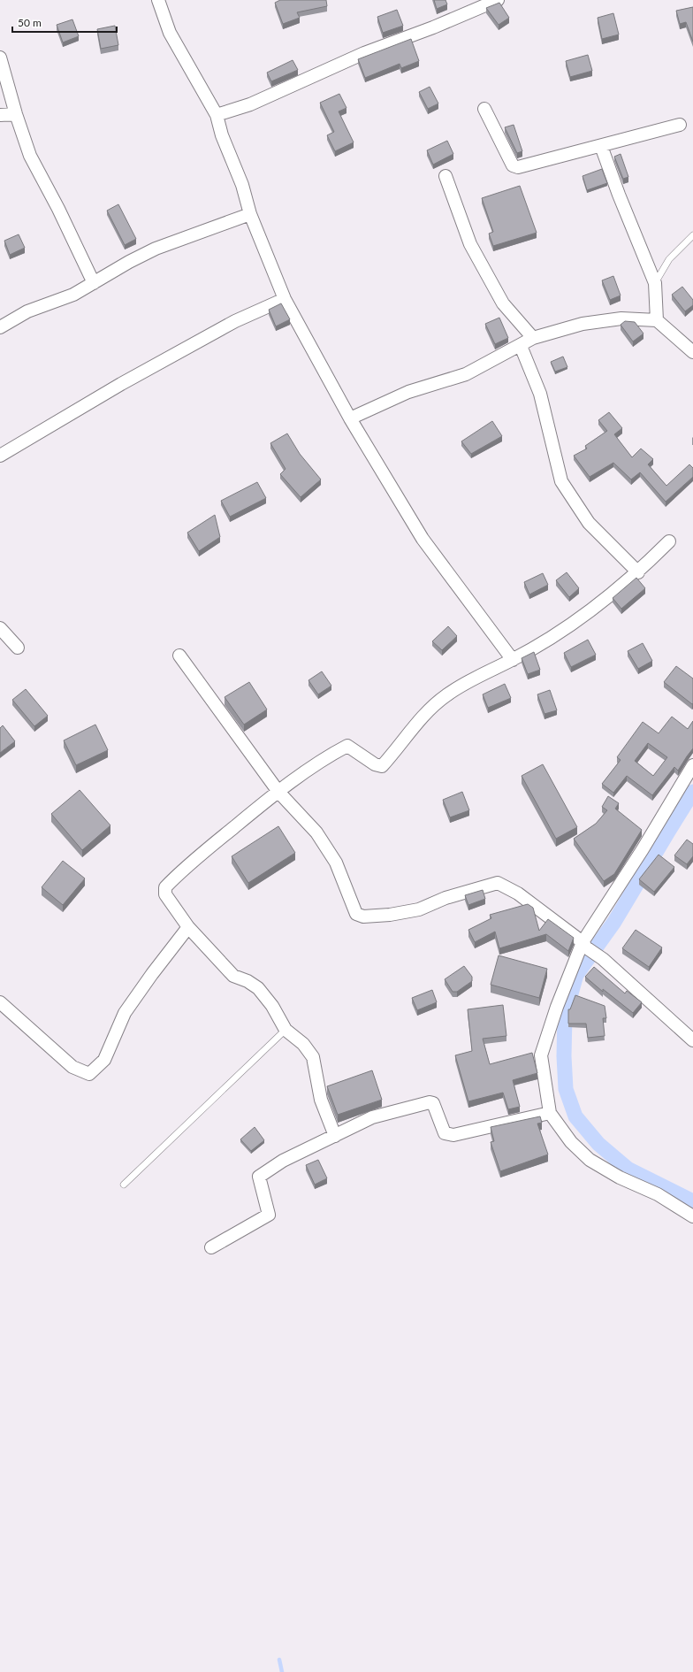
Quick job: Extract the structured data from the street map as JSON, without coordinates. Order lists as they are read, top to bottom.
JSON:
{
  "scale_bar": "50 m"
}
